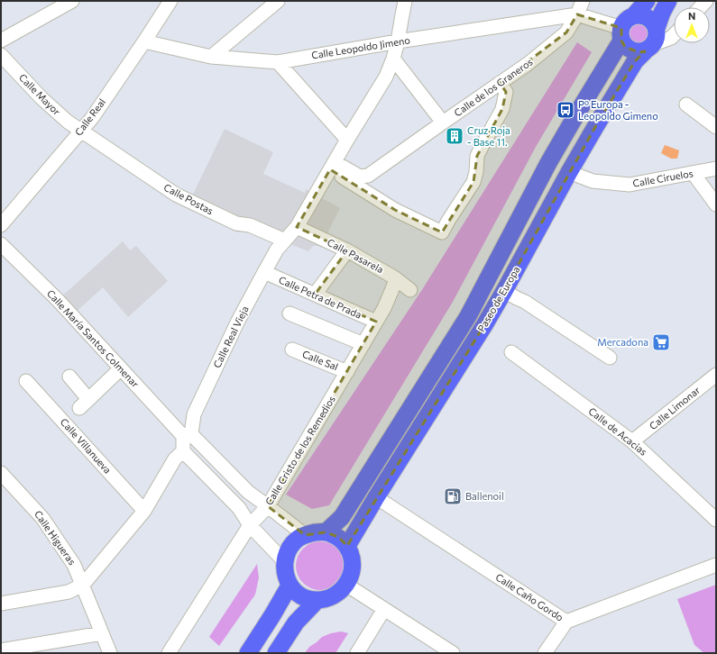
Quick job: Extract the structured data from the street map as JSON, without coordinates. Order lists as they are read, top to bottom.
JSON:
{
  "streets": {
    "main road": ["Paseo de Europa"],
    "street": [
      "Calle Leopoldo Jimeno",
      "Calle de los Graneros",
      "Calle Mayor",
      "Calle Real",
      "Calle Ciruelos",
      "Calle Postas",
      "Calle Pasarela",
      "Calle Petra de Prada",
      "Calle Real Vieja",
      "Calle María Santos Colmenar",
      "Calle Sal",
      "Calle Limonar",
      "Calle de Acacias",
      "Calle Villanueva",
      "Calle Cristo de los Remedios",
      "Calle Higueras",
      "Calle Caño Gordo"
    ]
  },
  "crossings": [
    ["Calle Leopoldo Jimeno", "Calle de los Graneros"],
    ["Calle Leopoldo Jimeno", "Calle Real"],
    ["Calle Leopoldo Jimeno", "Calle Real Vieja"],
    ["Calle Mayor", "Calle Real"],
    ["Calle Mayor", "Calle Postas"],
    ["Calle Real", "Calle Postas"],
    ["Calle Ciruelos", "Paseo de Europa"],
    ["Calle Postas", "Calle Real Vieja"],
    ["Calle Pasarela", "Calle Real Vieja"],
    ["Calle Pasarela", "Calle Cristo de los Remedios"],
    ["Calle Petra de Prada", "Calle Real Vieja"],
    ["Calle Petra de Prada", "Calle Cristo de los Remedios"],
    ["Paseo de Europa", "Calle María Santos Colmenar"],
    ["Paseo de Europa", "Calle Caño Gordo"],
    ["Calle Real Vieja", "Calle María Santos Colmenar"],
    ["Calle María Santos Colmenar", "Calle Cristo de los Remedios"],
    ["Calle Sal", "Calle Cristo de los Remedios"],
    ["Calle Limonar", "Calle de Acacias"]
  ],
  "places": {
    "bus stop": ["Pº Europa - Leopoldo Gimeno"],
    "building": ["Cruz Roja - Base 11."],
    "supermarket": ["Mercadona"],
    "fuel station": ["Ballenoil"]
  },
  "north": "top"
}
